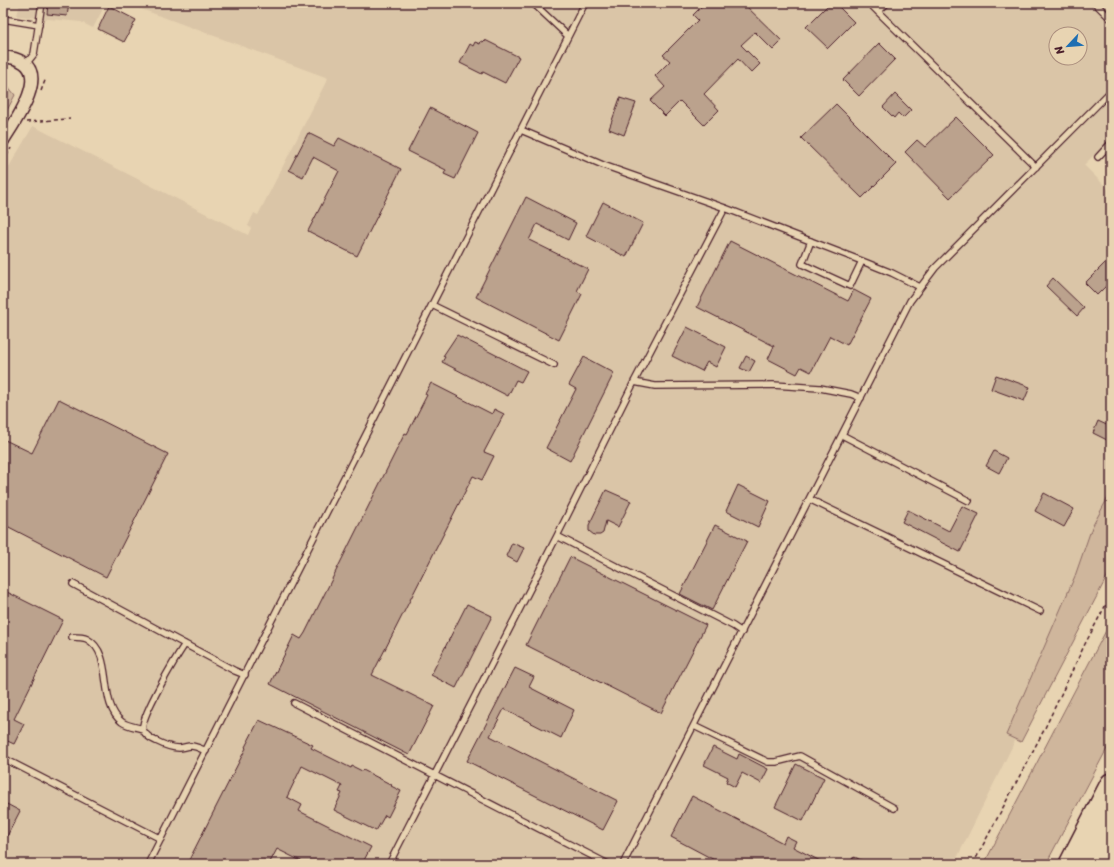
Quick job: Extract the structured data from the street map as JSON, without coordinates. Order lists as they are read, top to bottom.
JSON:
{
  "north": "bottom left"
}
